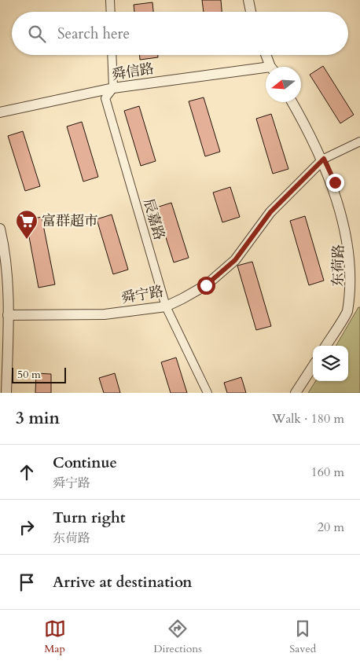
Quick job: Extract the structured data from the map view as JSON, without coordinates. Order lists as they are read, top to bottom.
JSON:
{
  "streets": {
    "street": [
      "舜信路",
      "辰嘉路",
      "东荷路",
      "舜宁路"
    ]
  },
  "crossings": [
    ["舜信路", "辰嘉路"],
    ["辰嘉路", "舜宁路"],
    ["东荷路", "舜宁路"]
  ],
  "places": {
    "supermarket": ["富群超市"]
  },
  "scale_bar": "50 m",
  "north": "left",
  "page": {
    "search": "Search here",
    "scale": "50 m",
    "heading": ["3 min", "Walk · 180 m"],
    "list": [
      ["Continue", "舜宁路", "160 m"],
      ["Turn right", "东荷路", "20 m"],
      "Arrive at destination"
    ],
    "nav": ["Map", "Directions", "Saved"]
  }
}
